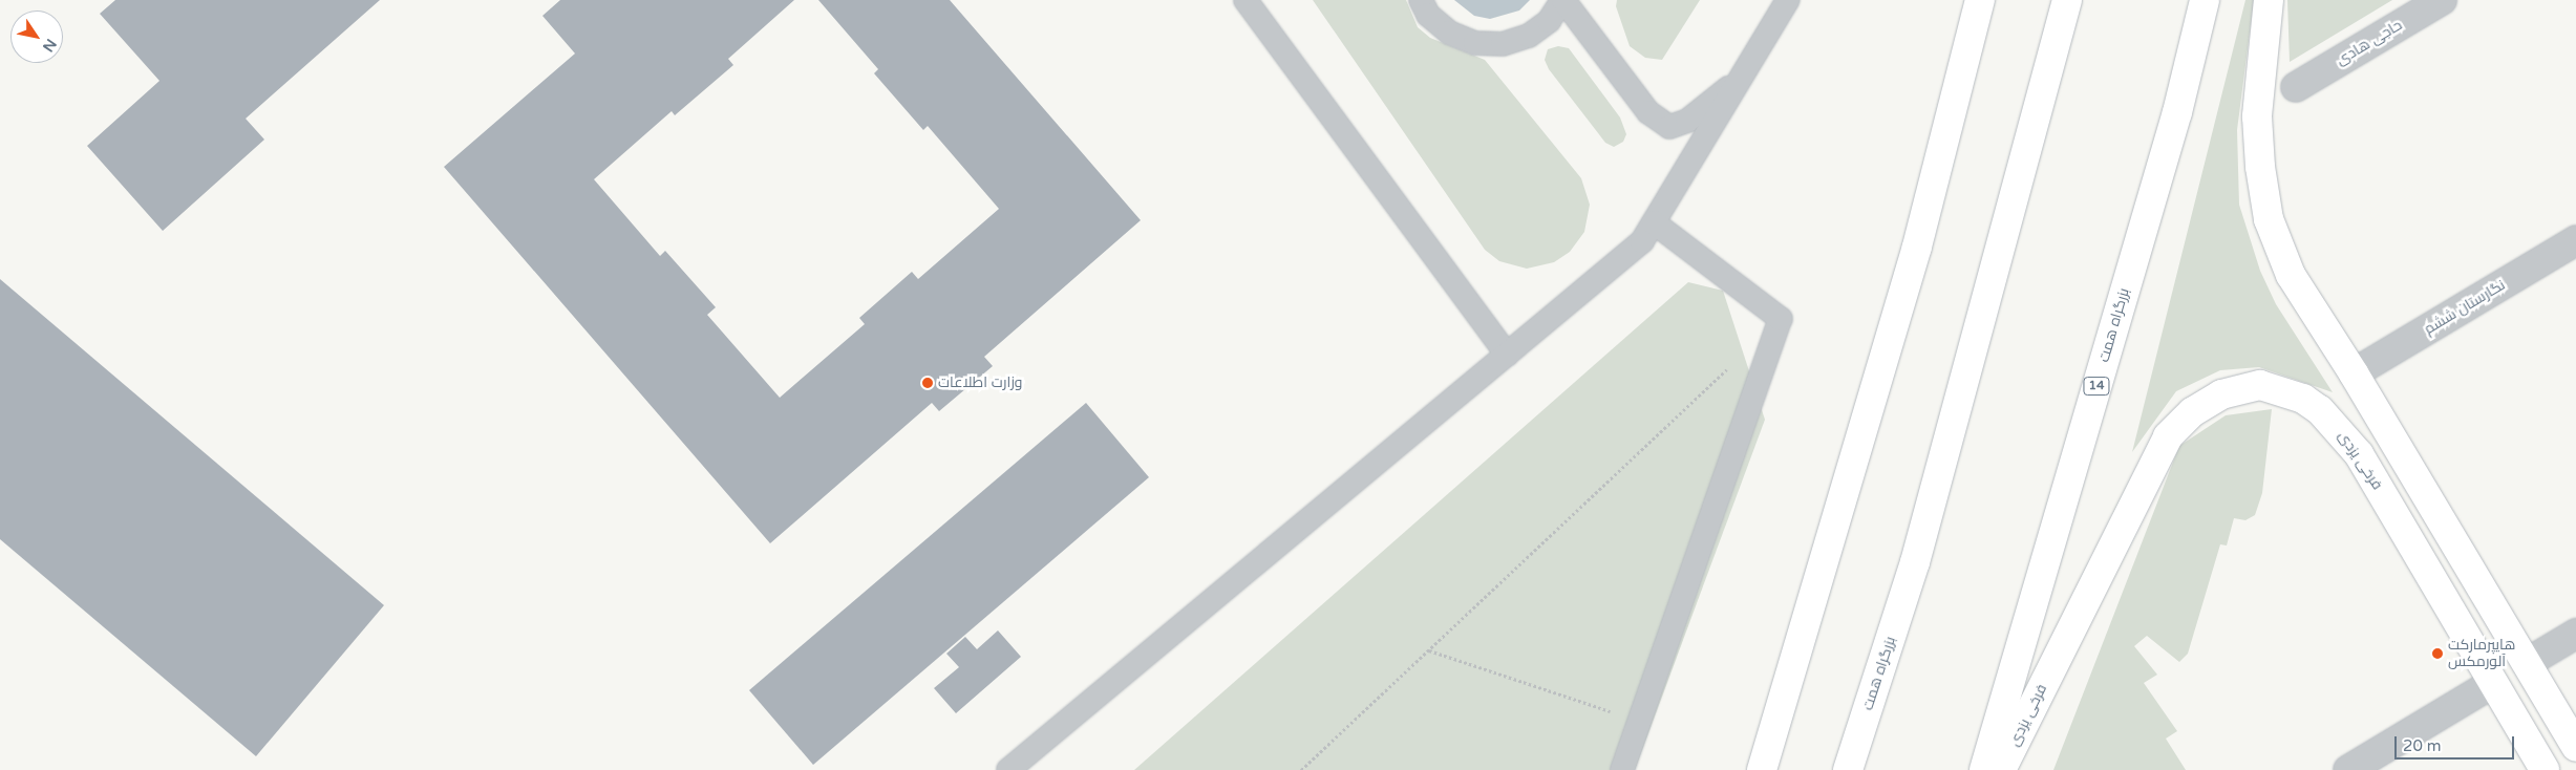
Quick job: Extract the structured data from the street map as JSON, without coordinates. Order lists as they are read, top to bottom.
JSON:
{
  "streets": {
    "main road": ["بزرگراه همت", "14", "فرخی یزدی"],
    "street": ["حاجی هادی", "نگارستان ششم"]
  },
  "places": ["وزارت اطلاعات", "هایپرمارکت آلورمکس"],
  "scale_bar": "20 m",
  "north": "bottom right"
}
